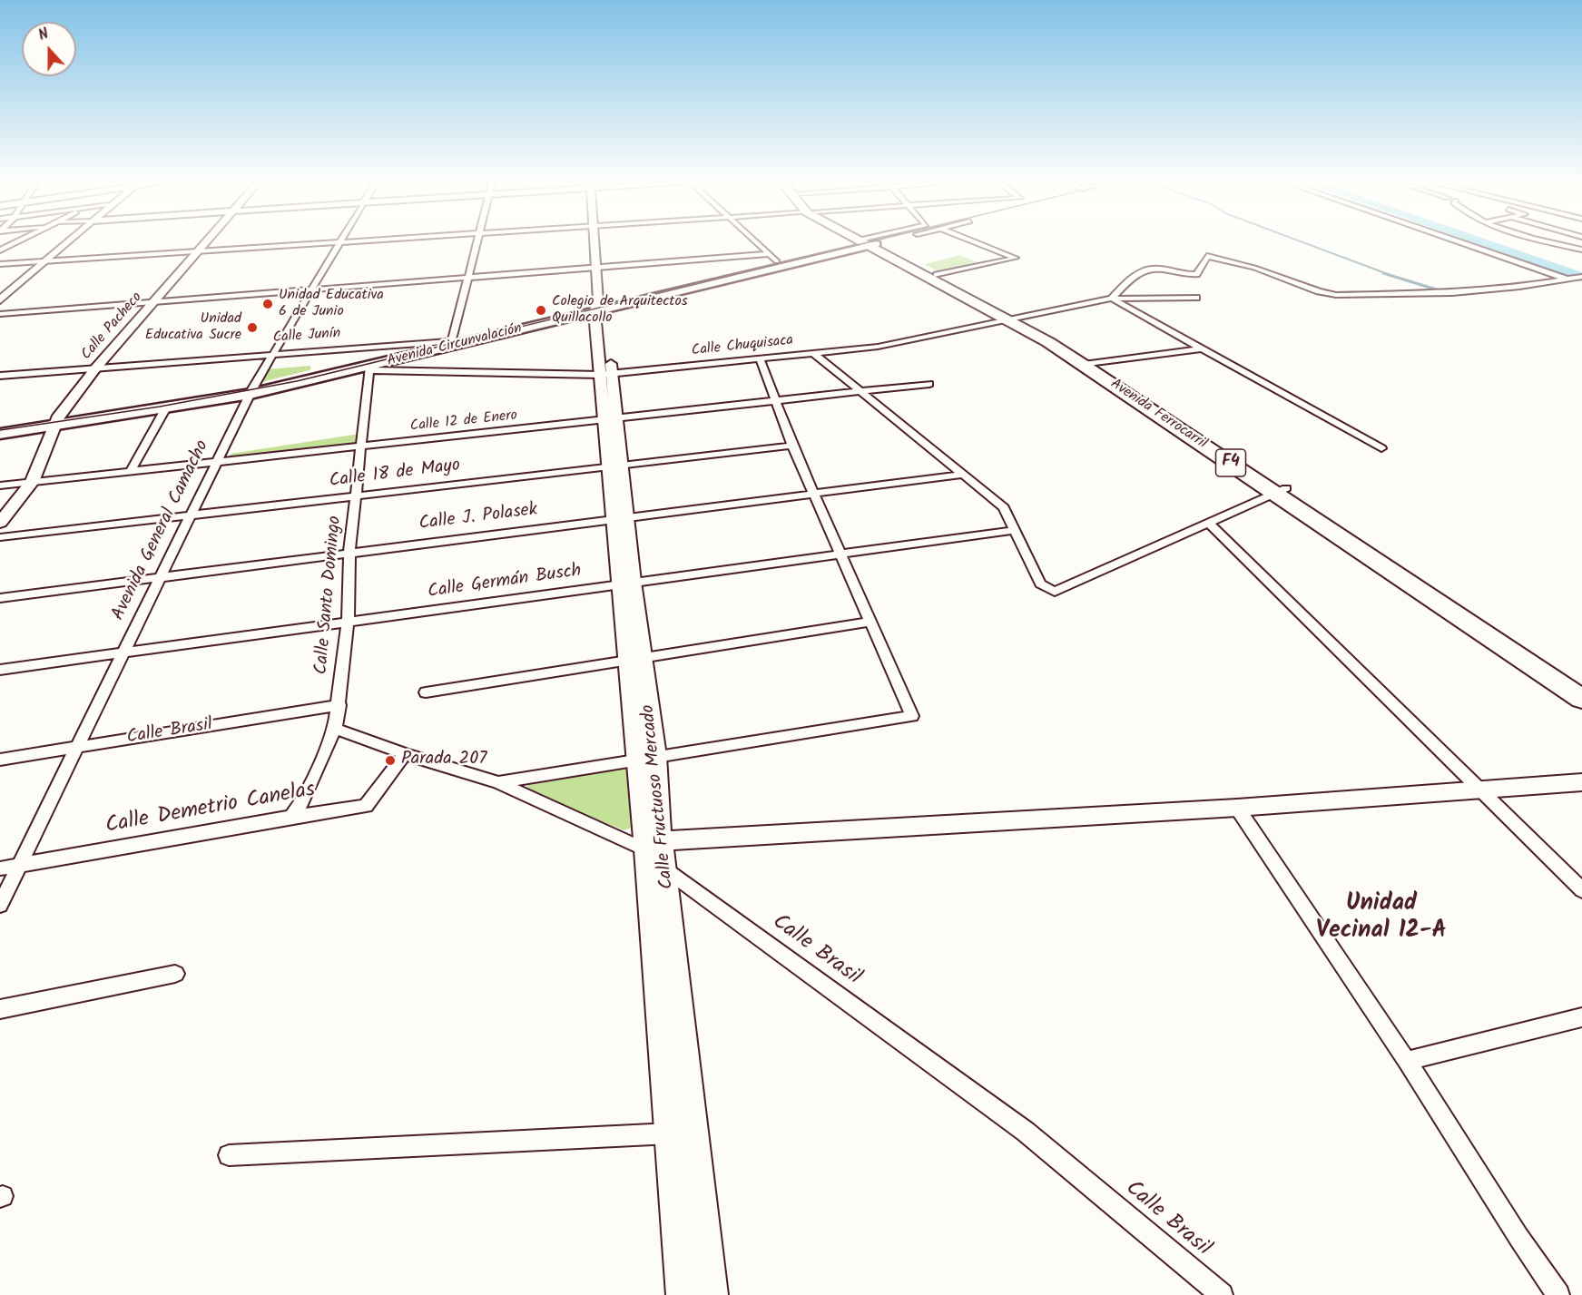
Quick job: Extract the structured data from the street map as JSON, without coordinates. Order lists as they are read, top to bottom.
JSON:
{
  "streets": {
    "highway": ["Avenida Ferrocarril", "F4"],
    "main road": ["Calle Pacheco", "Avenida Circunvalación", "Calle Fructuoso Mercado"],
    "street": [
      "Calle Junín",
      "Calle Chuquisaca",
      "Calle 12 de Enero",
      "Calle 18 de Mayo",
      "Calle J. Polasek",
      "Avenida General Camacho",
      "Calle Germán Busch",
      "Calle Santo Domingo",
      "Calle Brasil",
      "Calle Demetrio Canelas"
    ]
  },
  "crossings": [
    ["Calle Pacheco", "Calle Junín"],
    ["Calle Pacheco", "Avenida Circunvalación"],
    ["Calle Pacheco", "Calle 12 de Enero"],
    ["Calle Junín", "Avenida Circunvalación"],
    ["Calle Junín", "Avenida General Camacho"],
    ["Avenida Circunvalación", "Calle Chuquisaca"],
    ["Avenida Circunvalación", "Avenida General Camacho"],
    ["Avenida Circunvalación", "Calle Santo Domingo"],
    ["Avenida Circunvalación", "Calle Fructuoso Mercado"],
    ["Calle Chuquisaca", "Avenida Ferrocarril"],
    ["Calle Chuquisaca", "Calle Santo Domingo"],
    ["Calle Chuquisaca", "Calle Fructuoso Mercado"],
    ["Calle 12 de Enero", "Avenida General Camacho"],
    ["Calle 12 de Enero", "Calle Santo Domingo"],
    ["Calle 12 de Enero", "Calle Fructuoso Mercado"],
    ["Calle 18 de Mayo", "Avenida General Camacho"],
    ["Calle 18 de Mayo", "Calle Santo Domingo"],
    ["Calle 18 de Mayo", "Calle Fructuoso Mercado"],
    ["Calle J. Polasek", "Avenida General Camacho"],
    ["Calle J. Polasek", "Calle Santo Domingo"],
    ["Calle J. Polasek", "Calle Fructuoso Mercado"],
    ["Avenida General Camacho", "Calle Germán Busch"],
    ["Avenida General Camacho", "Calle Brasil"],
    ["Avenida General Camacho", "Calle Demetrio Canelas"],
    ["Calle Germán Busch", "Calle Santo Domingo"],
    ["Calle Germán Busch", "Calle Fructuoso Mercado"],
    ["Calle Santo Domingo", "Calle Brasil"],
    ["Calle Santo Domingo", "Calle Demetrio Canelas"],
    ["Calle Brasil", "Calle Fructuoso Mercado"]
  ],
  "districts": ["Unidad Vecinal 12-A"],
  "places": [
    "Unidad Educativa 6 de Junio",
    "Colegio de Arquitectos Quillacollo",
    "Unidad Educativa Sucre",
    "Parada 207"
  ],
  "north": "top"
}
